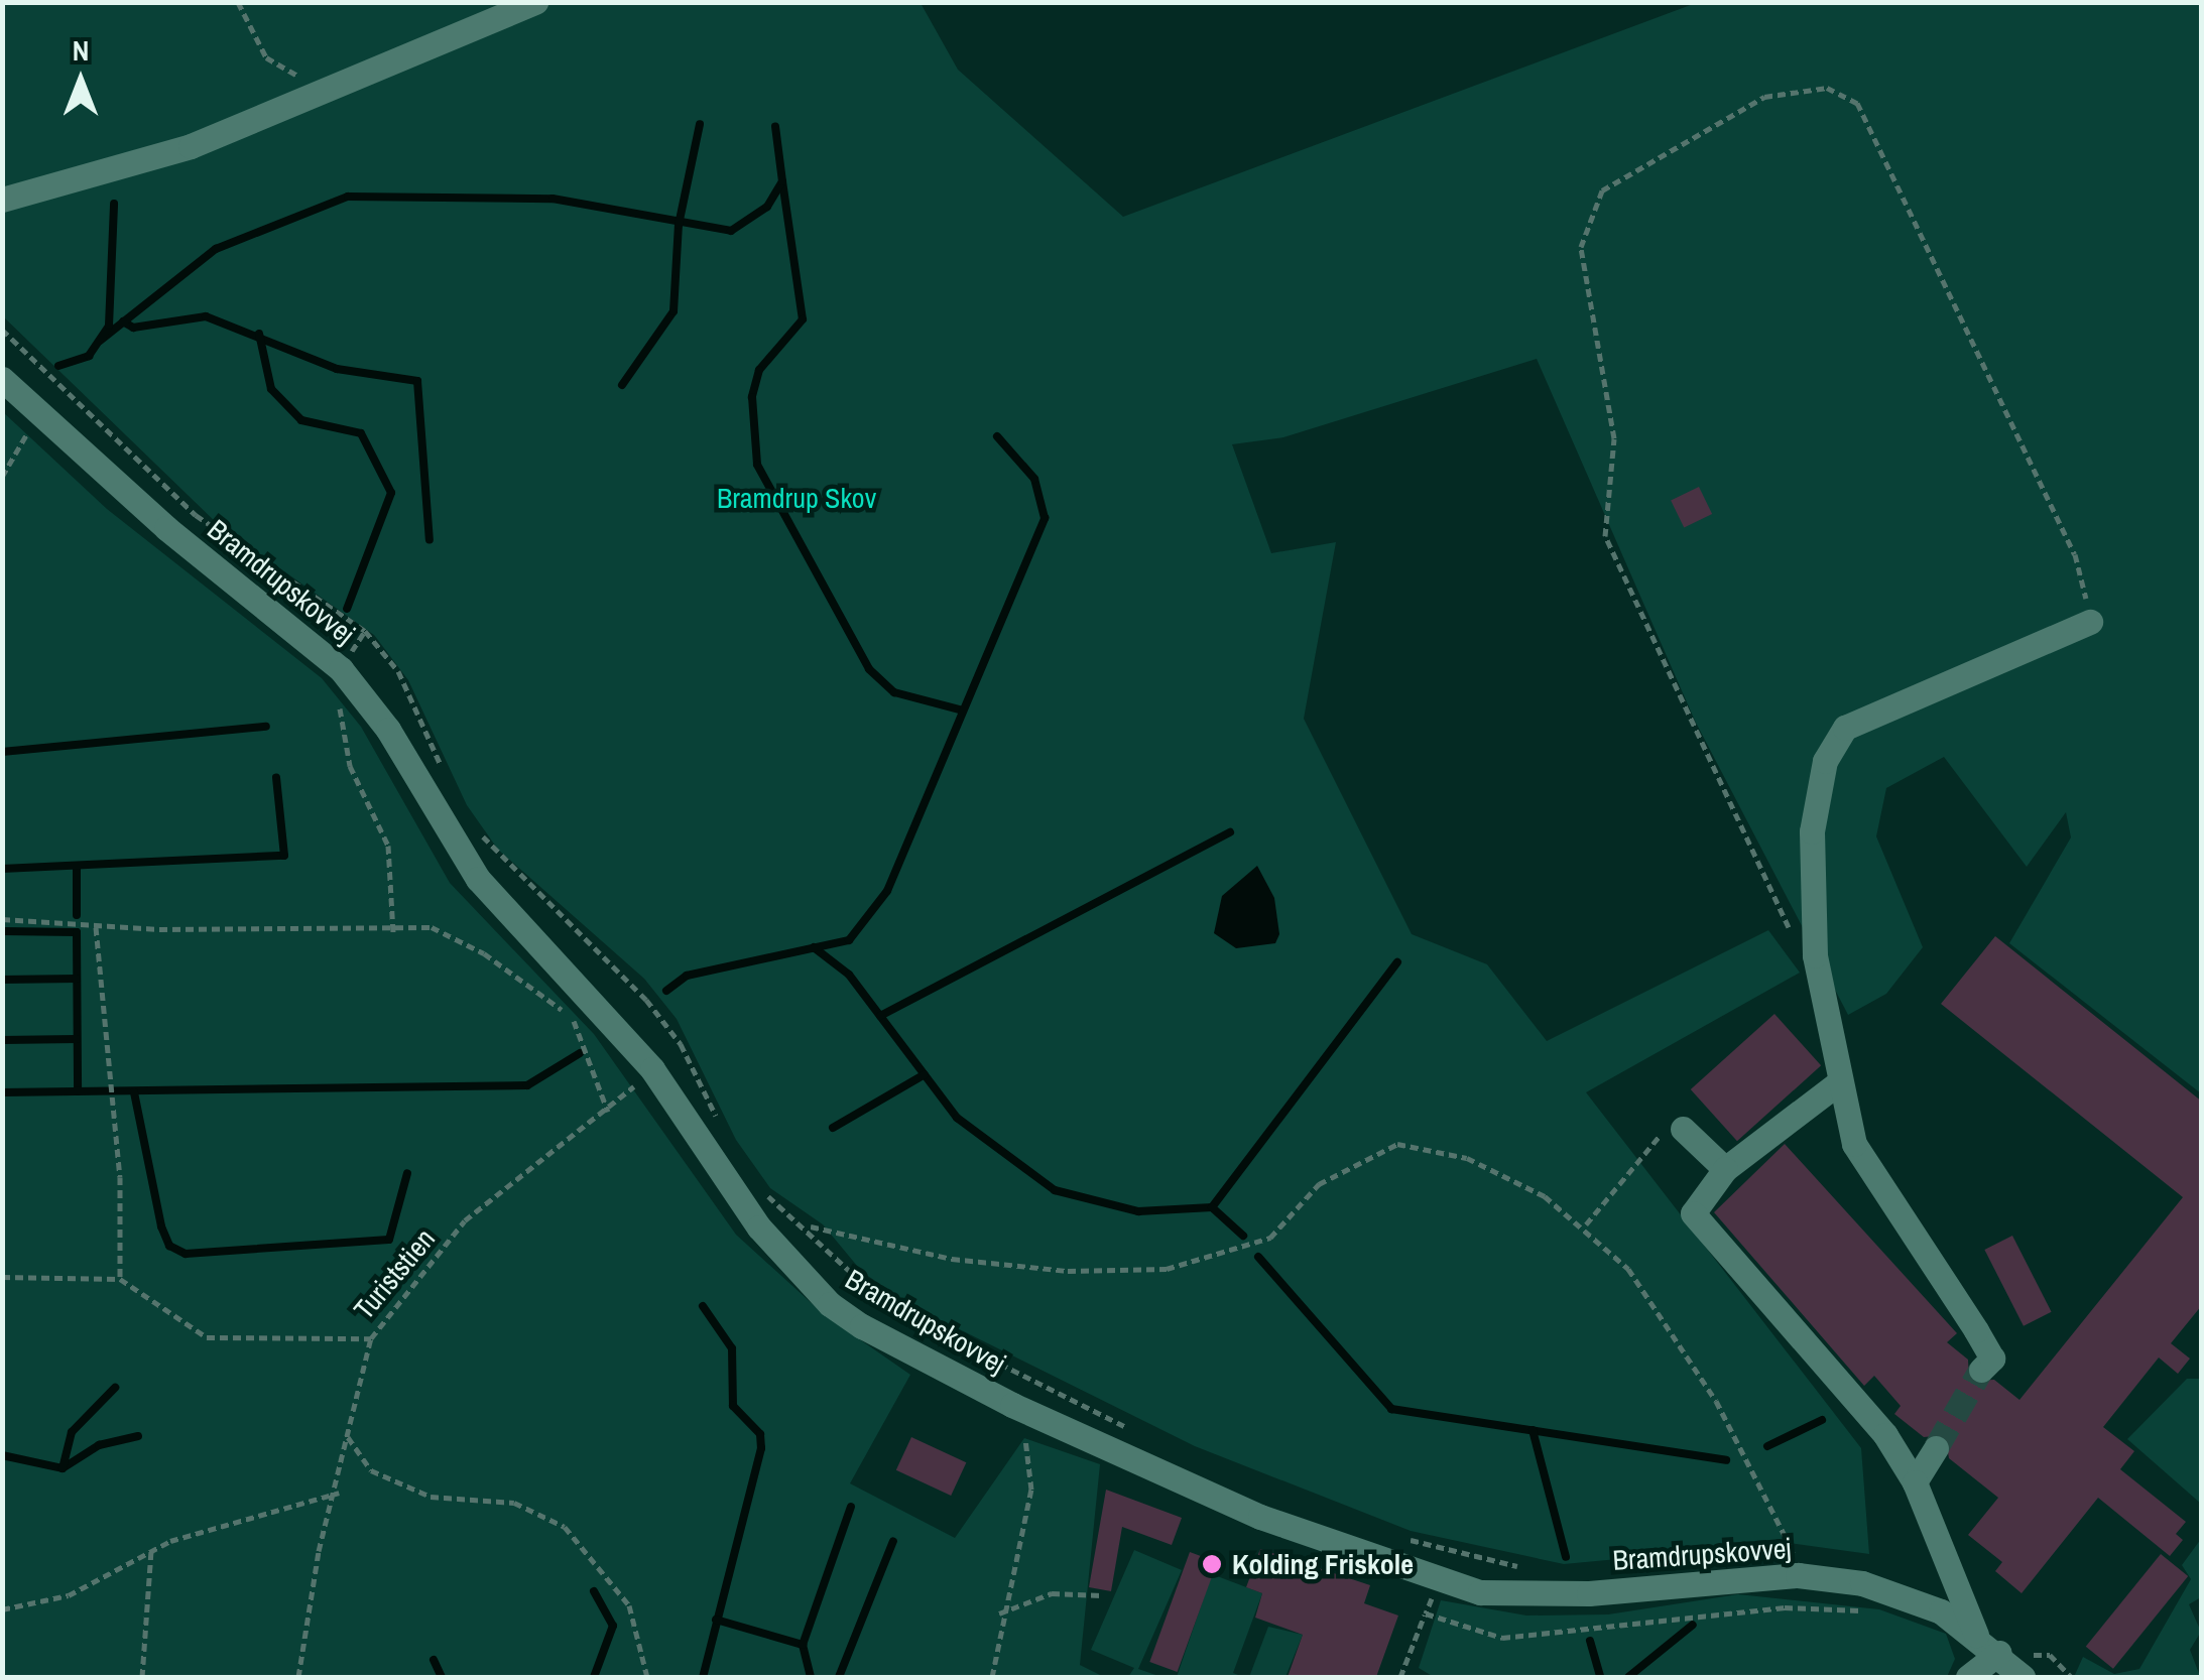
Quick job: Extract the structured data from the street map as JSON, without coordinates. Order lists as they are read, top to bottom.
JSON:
{
  "streets": {
    "street": ["Bramdrupskovvej"],
    "path": ["Turiststien"]
  },
  "crossings": [
    ["Bramdrupskovvej", "Turiststien"]
  ],
  "parks": ["Bramdrup Skov"],
  "places": ["Kolding Friskole"],
  "north": "top"
}
